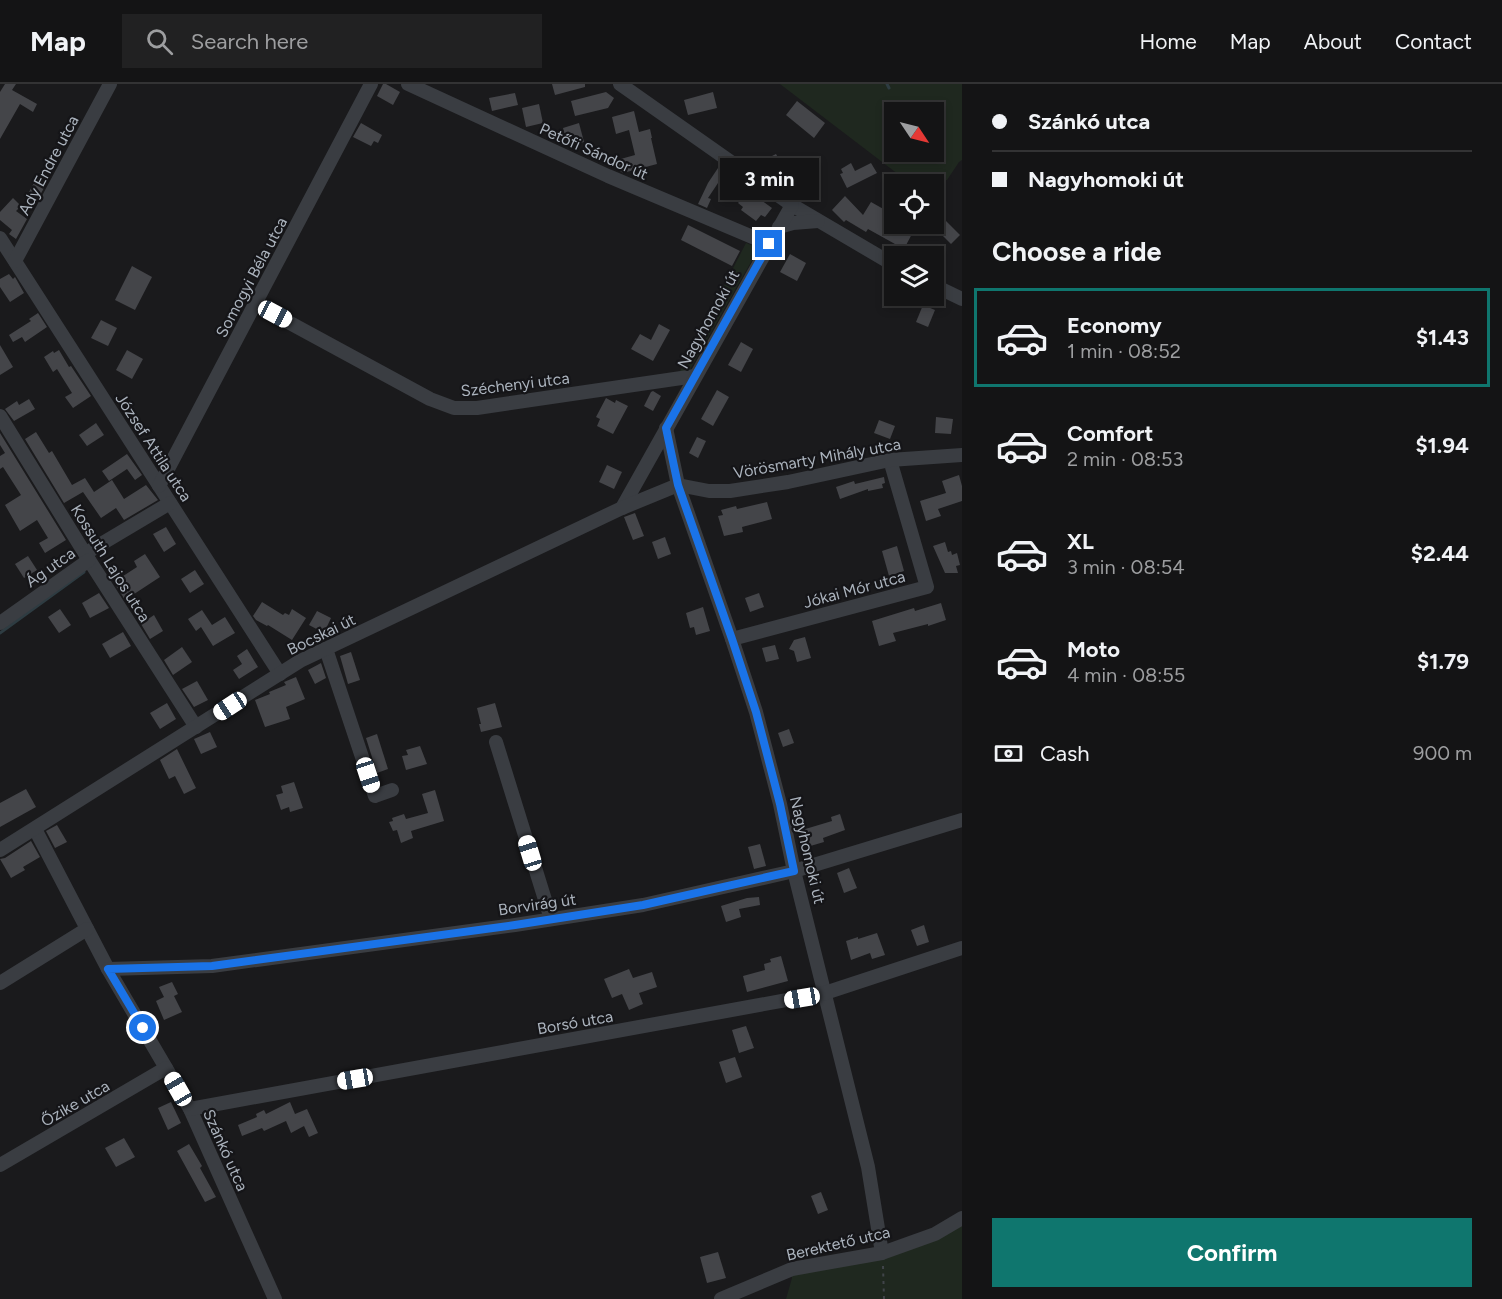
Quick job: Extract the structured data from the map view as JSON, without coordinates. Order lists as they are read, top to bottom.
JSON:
{
  "streets": {
    "street": [
      "Petőfi Sándor út",
      "Ady Endre utca",
      "Somogyi Béla utca",
      "Nagyhomoki út",
      "Széchenyi utca",
      "József Attila utca",
      "Vörösmarty Mihály utca",
      "Kossuth Lajos utca",
      "Ág utca",
      "Jókai Mór utca",
      "Bocskai út",
      "Borvirág út",
      "Borsó utca",
      "Őzike utca",
      "Szánkó utca",
      "Berektető utca"
    ]
  },
  "crossings": [
    ["Petőfi Sándor út", "Nagyhomoki út"],
    ["Ady Endre utca", "József Attila utca"],
    ["Somogyi Béla utca", "Széchenyi utca"],
    ["Somogyi Béla utca", "József Attila utca"],
    ["Nagyhomoki út", "Széchenyi utca"],
    ["Nagyhomoki út", "Vörösmarty Mihály utca"],
    ["Nagyhomoki út", "Jókai Mór utca"],
    ["Nagyhomoki út", "Bocskai út"],
    ["Nagyhomoki út", "Borvirág út"],
    ["Nagyhomoki út", "Borsó utca"],
    ["Nagyhomoki út", "Berektető utca"],
    ["József Attila utca", "Ág utca"],
    ["József Attila utca", "Bocskai út"],
    ["Vörösmarty Mihály utca", "Jókai Mór utca"],
    ["Vörösmarty Mihály utca", "Bocskai út"],
    ["Kossuth Lajos utca", "Ág utca"],
    ["Kossuth Lajos utca", "Bocskai út"],
    ["Bocskai út", "Szánkó utca"],
    ["Borvirág út", "Szánkó utca"],
    ["Borsó utca", "Szánkó utca"],
    ["Őzike utca", "Szánkó utca"]
  ],
  "north": "bottom right",
  "page": {
    "header": "Map",
    "search": "Search here",
    "nav": [
      "Home",
      "Map",
      "About",
      "Contact"
    ],
    "banner": ["Szánkó utca", "Nagyhomoki út"],
    "bubble": "3 min",
    "heading": "Choose a ride",
    "list": [
      {
        "name": "Economy",
        "note": "1 min · 08:52",
        "value": "$1.43"
      },
      {
        "name": "Comfort",
        "note": "2 min · 08:53",
        "value": "$1.94"
      },
      {
        "name": "XL",
        "note": "3 min · 08:54",
        "value": "$2.44"
      },
      {
        "name": "Moto",
        "note": "4 min · 08:55",
        "value": "$1.79"
      }
    ],
    "pay": ["Cash", "900 m"],
    "buttons": "Confirm"
  }
}
